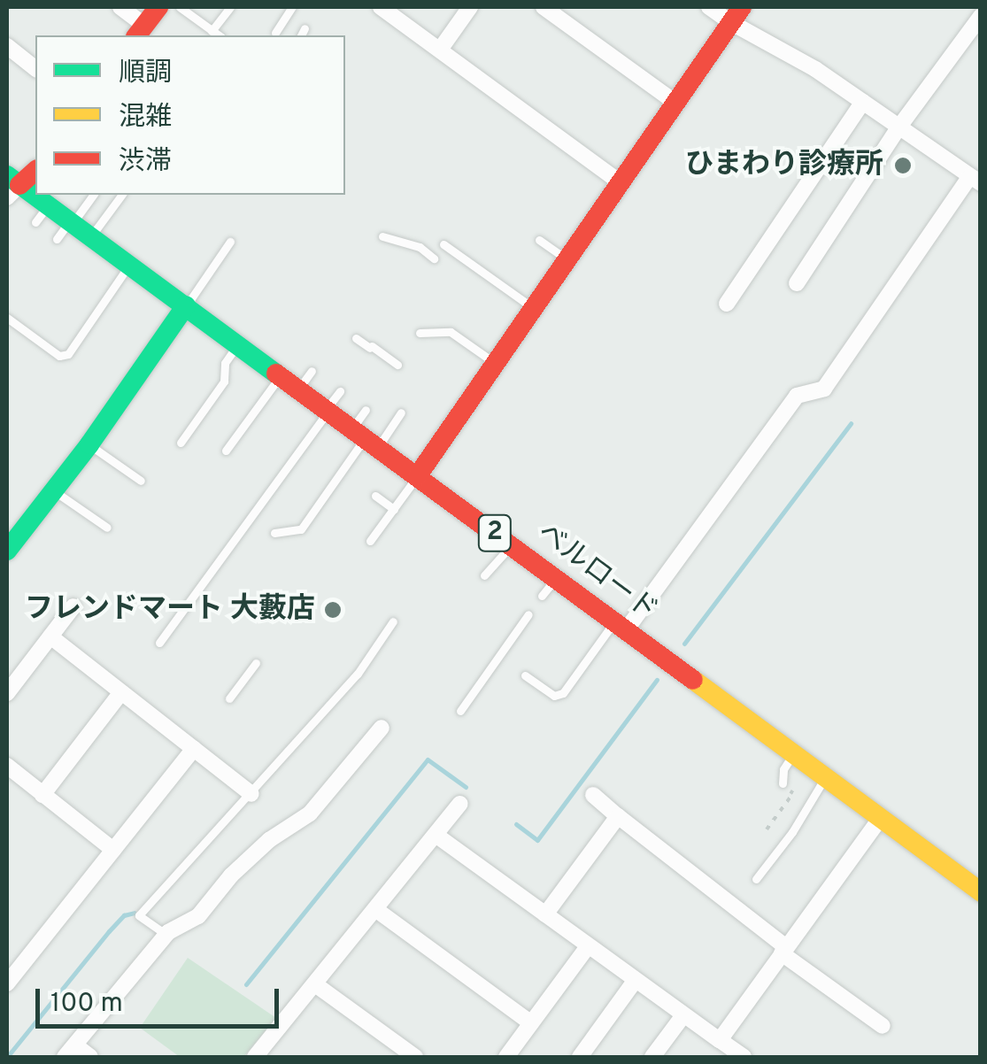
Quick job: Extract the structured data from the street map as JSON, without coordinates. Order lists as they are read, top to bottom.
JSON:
{
  "streets": {
    "main road": ["2", "ベルロード"]
  },
  "places": ["ひまわり診療所", "フレンドマート 大藪店"],
  "legend": ["順調", "混雑", "渋滞"],
  "scale_bar": "100 m"
}
